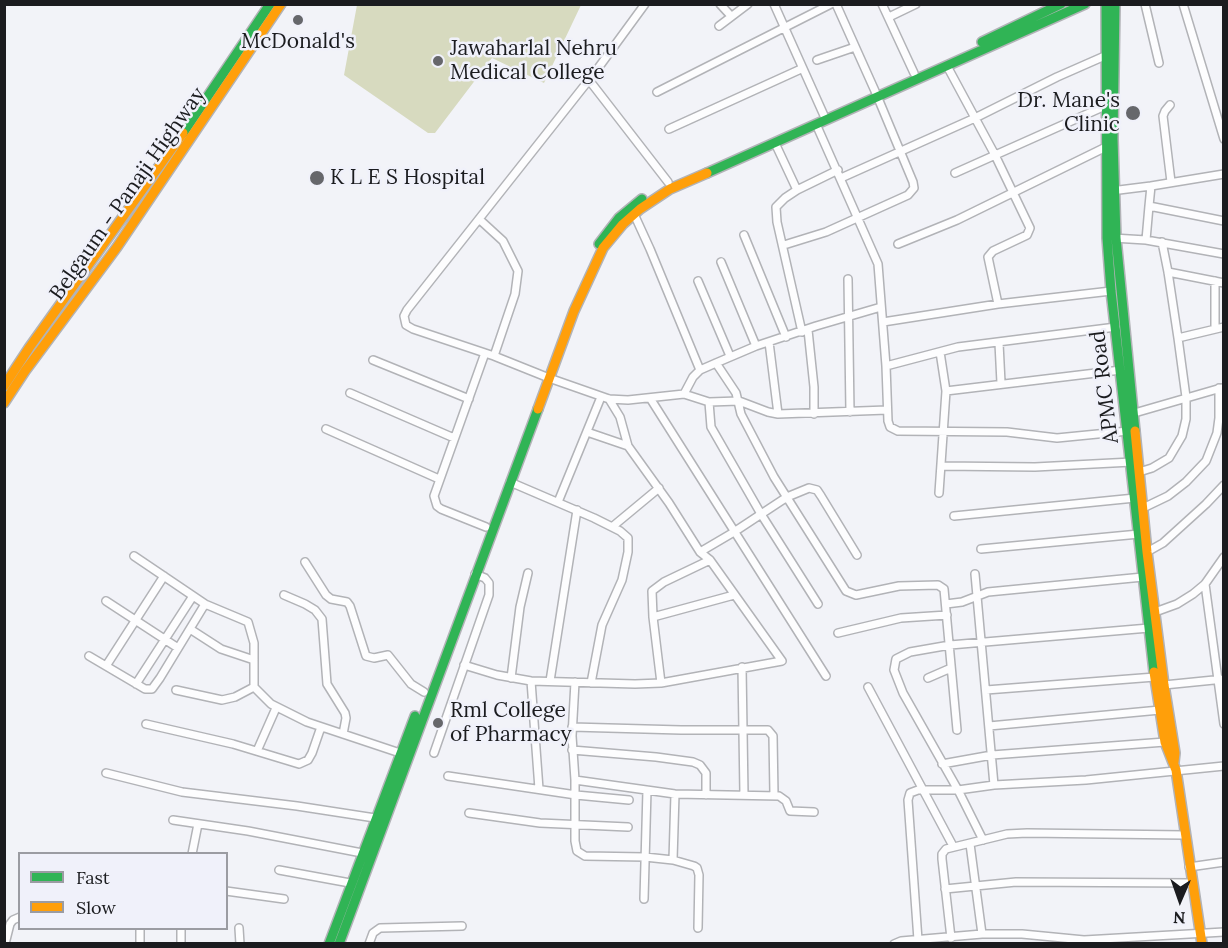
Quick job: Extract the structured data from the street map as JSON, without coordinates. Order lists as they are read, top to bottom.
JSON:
{
  "streets": {
    "main road": ["Belgaum - Panaji Highway", "APMC Road"]
  },
  "places": [
    "McDonald's",
    "Jawaharlal Nehru Medical College",
    "Dr. Mane's Clinic",
    "K L E S Hospital",
    "Rml College of Pharmacy"
  ],
  "legend": ["Fast", "Slow"],
  "north": "bottom"
}
